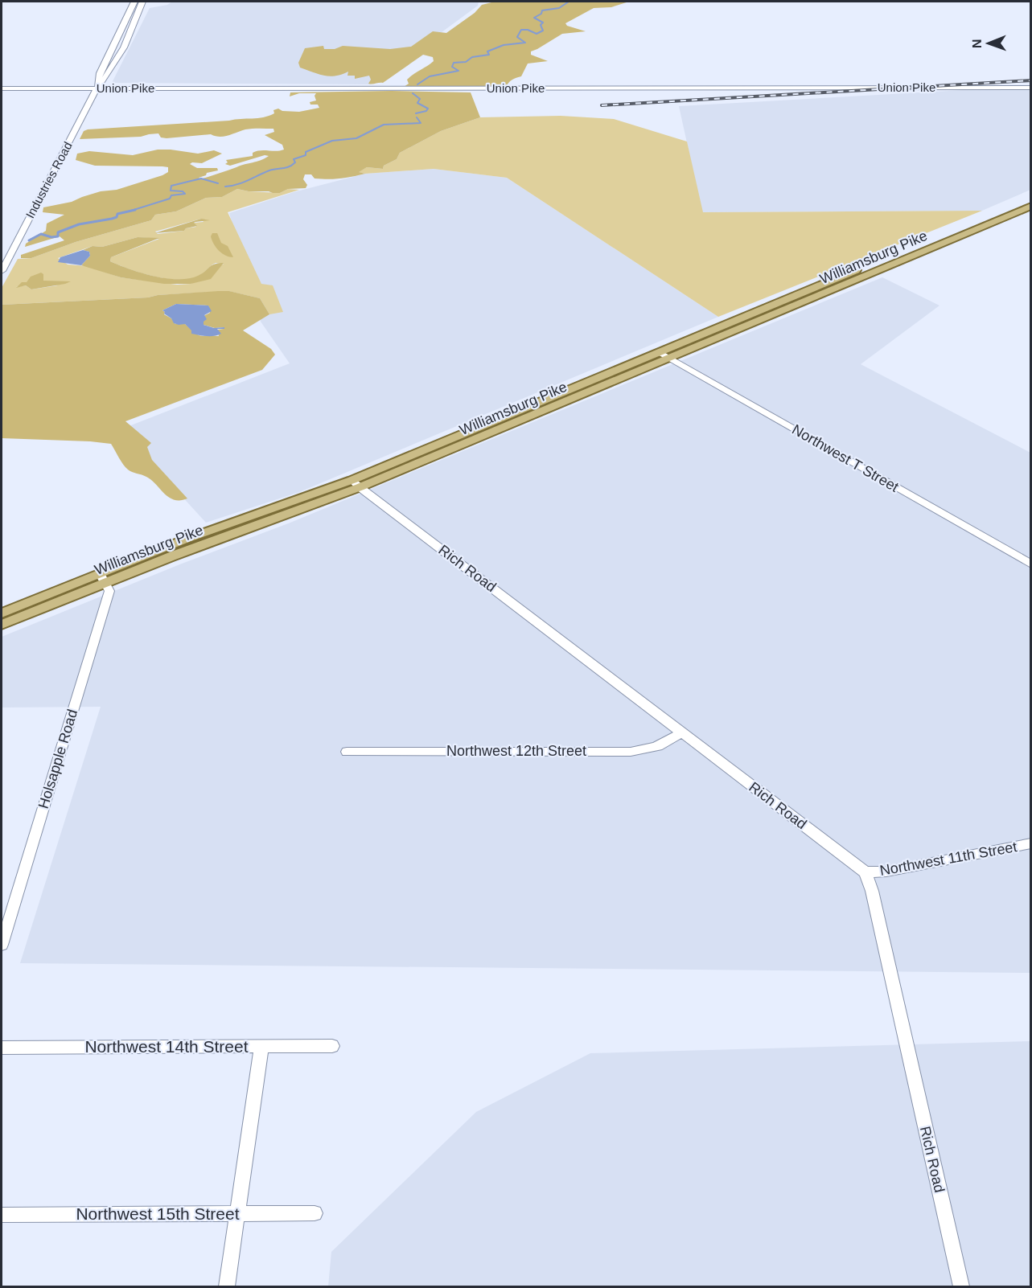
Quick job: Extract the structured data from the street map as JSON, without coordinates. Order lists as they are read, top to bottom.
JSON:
{
  "streets": {
    "main road": ["Williamsburg Pike"],
    "street": [
      "Union Pike",
      "Industries Road",
      "Northwest T Street",
      "Rich Road",
      "Northwest 12th Street",
      "Holsapple Road",
      "Northwest 11th Street",
      "Northwest 14th Street",
      "Northwest 15th Street"
    ]
  },
  "crossings": [
    ["Union Pike", "Industries Road"],
    ["Williamsburg Pike", "Northwest T Street"],
    ["Williamsburg Pike", "Rich Road"],
    ["Williamsburg Pike", "Holsapple Road"],
    ["Rich Road", "Northwest 12th Street"],
    ["Rich Road", "Northwest 11th Street"]
  ],
  "north": "left"
}
